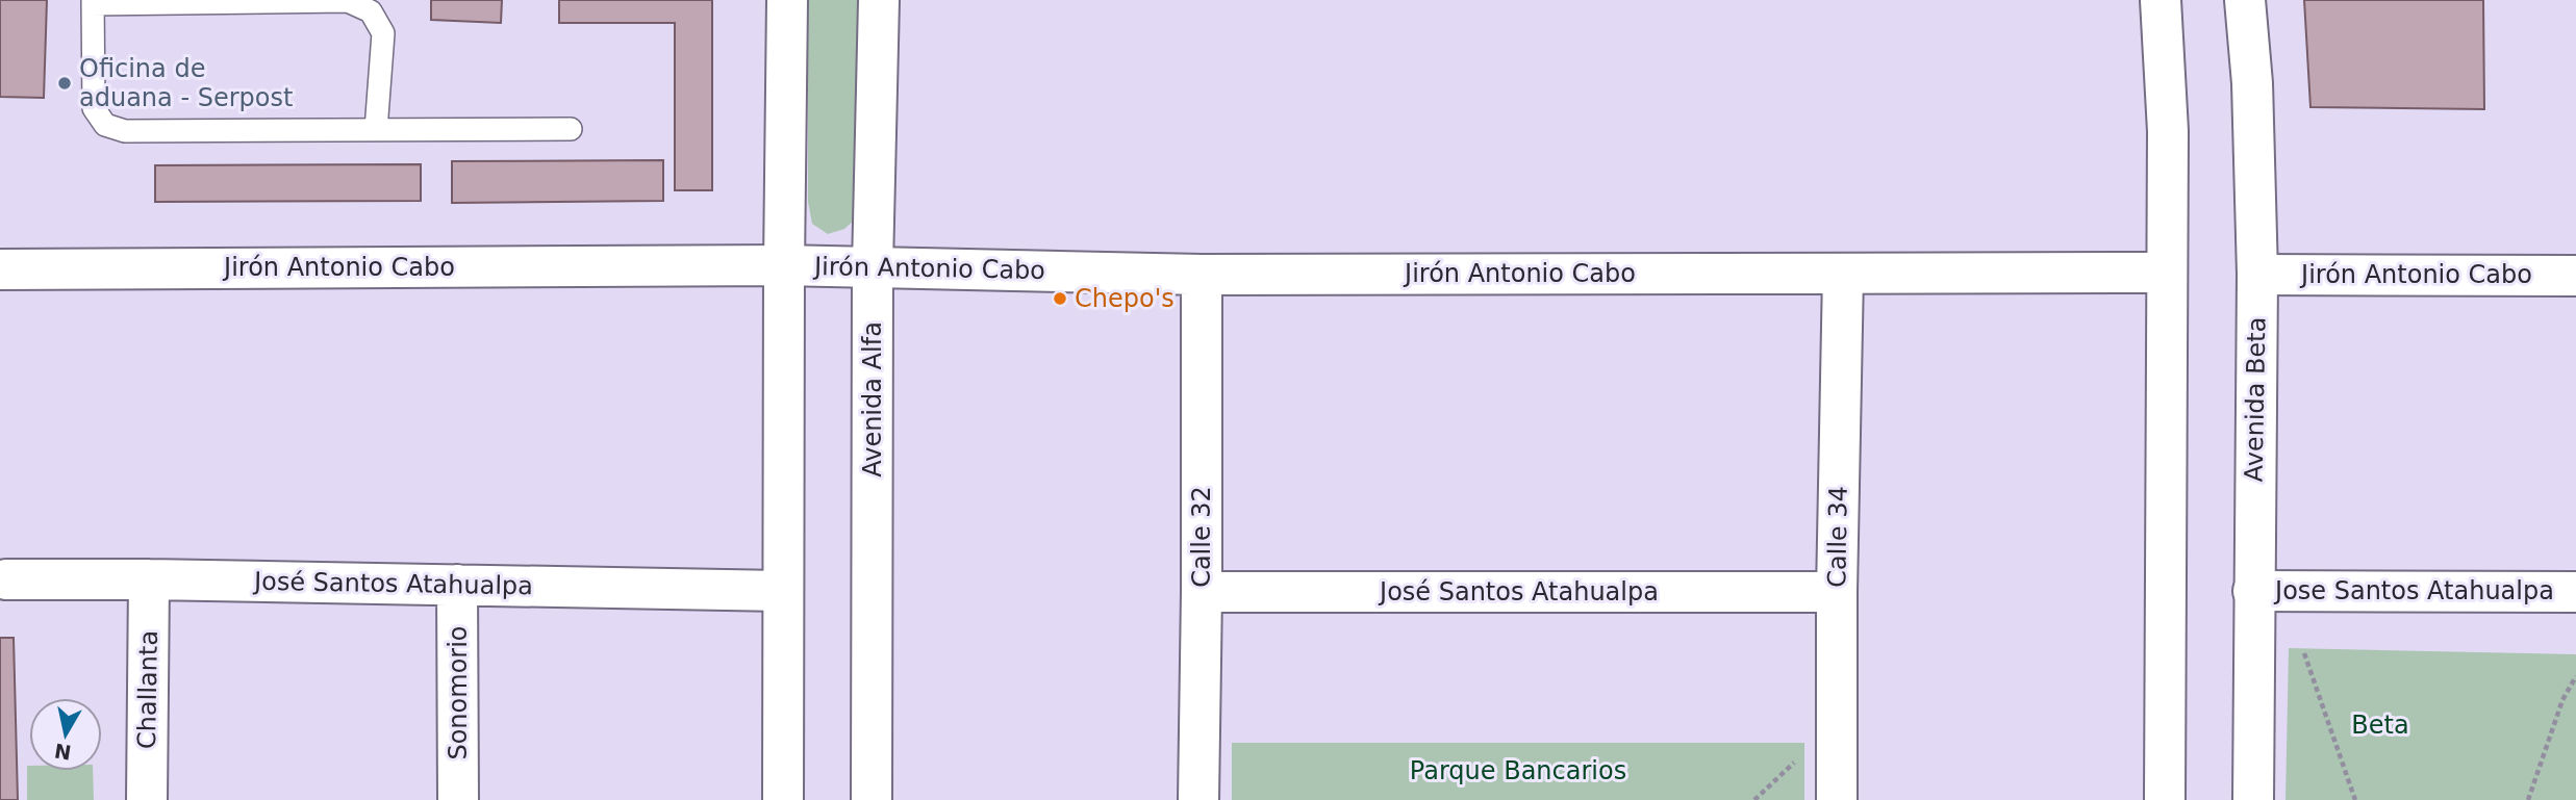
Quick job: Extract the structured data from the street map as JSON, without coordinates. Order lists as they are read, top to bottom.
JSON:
{
  "streets": {
    "street": [
      "Jirón Antonio Cabo",
      "Avenida Alfa",
      "Avenida Beta",
      "Calle 32",
      "Calle 34",
      "José Santos Atahualpa",
      "Jose Santos Atahualpa",
      "Challanta",
      "Sonomorio"
    ]
  },
  "crossings": [
    ["Jirón Antonio Cabo", "Avenida Alfa"],
    ["Jirón Antonio Cabo", "Avenida Beta"],
    ["Jirón Antonio Cabo", "Calle 32"],
    ["Jirón Antonio Cabo", "Calle 34"],
    ["Avenida Beta", "Jose Santos Atahualpa"],
    ["Calle 32", "José Santos Atahualpa"],
    ["Calle 34", "José Santos Atahualpa"],
    ["José Santos Atahualpa", "Challanta"],
    ["José Santos Atahualpa", "Sonomorio"]
  ],
  "parks": ["Beta", "Parque Bancarios"],
  "places": ["Oficina de aduana - Serpost", "Chepo's"],
  "north": "bottom"
}
